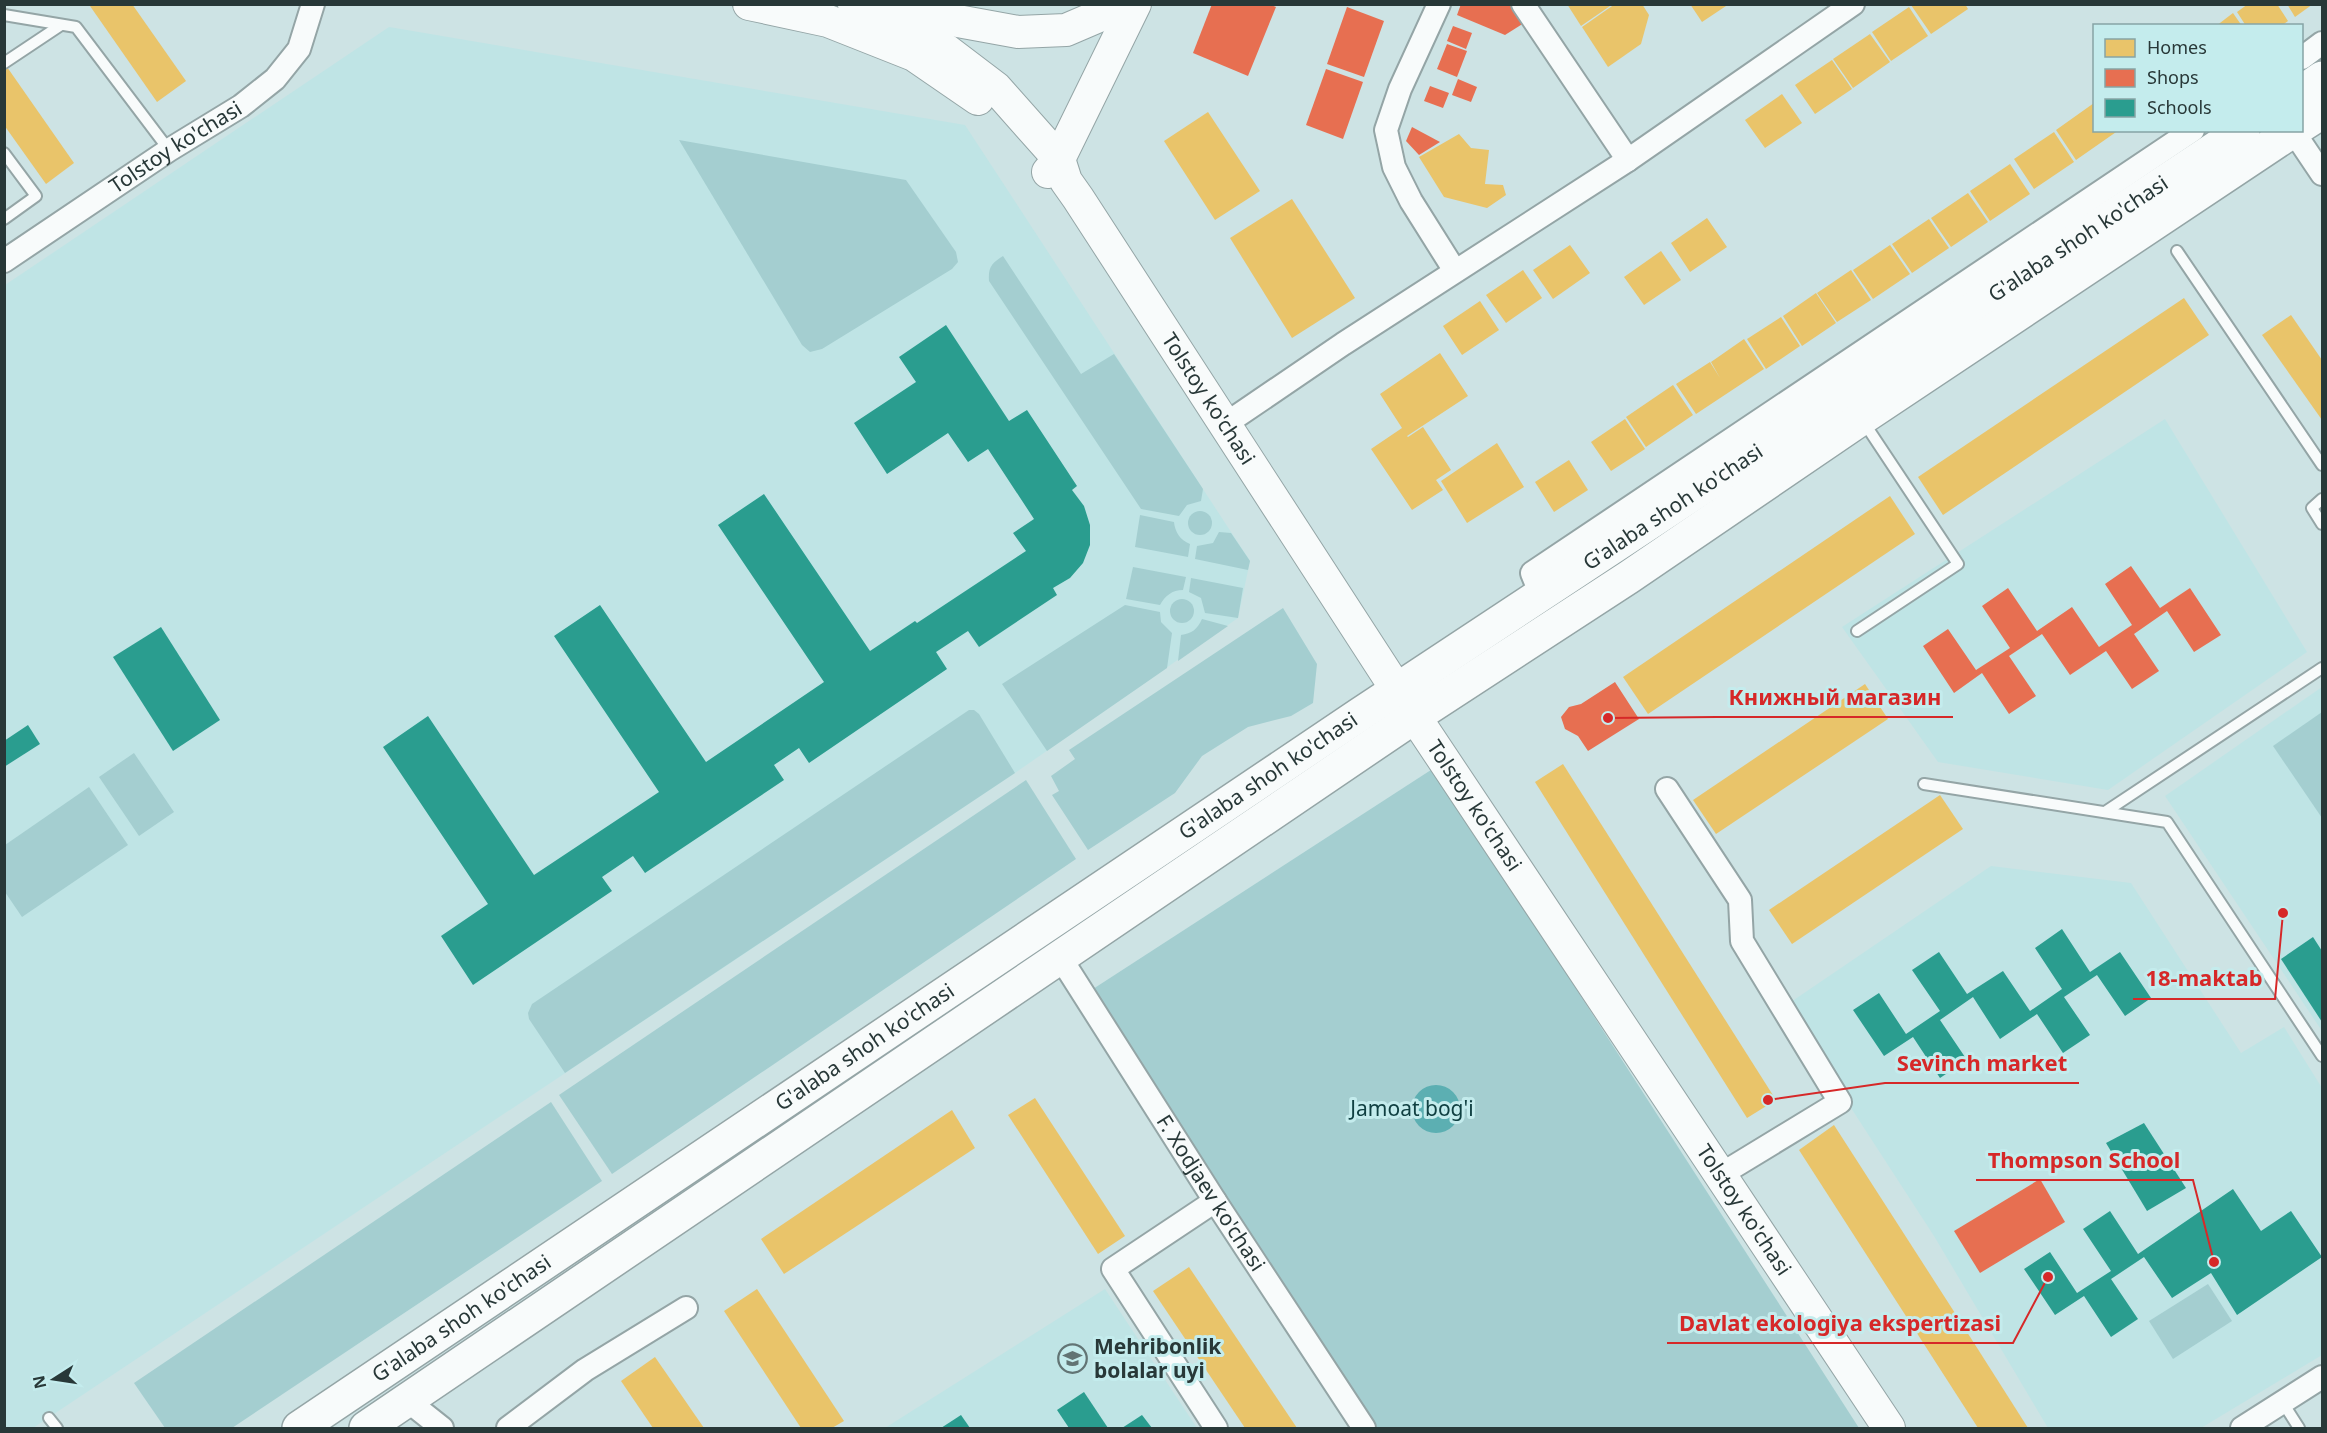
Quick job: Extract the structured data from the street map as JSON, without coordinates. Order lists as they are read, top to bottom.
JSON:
{
  "streets": {
    "main road": ["Tolstoy ko'chasi", "G'alaba shoh ko'chasi"],
    "street": ["F. Xodjaev ko'chasi"]
  },
  "crossings": [
    ["Tolstoy ko'chasi", "G'alaba shoh ko'chasi"],
    ["G'alaba shoh ko'chasi", "F. Xodjaev ko'chasi"]
  ],
  "parks": ["Jamoat bog'i"],
  "places": {
    "other": [
      "Книжный магазин",
      "18-maktab",
      "Sevinch market",
      "Thompson School",
      "Davlat ekologiya ekspertizasi"
    ],
    "school or university": ["Mehribonlik bolalar uyi"]
  },
  "legend": ["Homes", "Shops", "Schools"],
  "north": "left"
}
